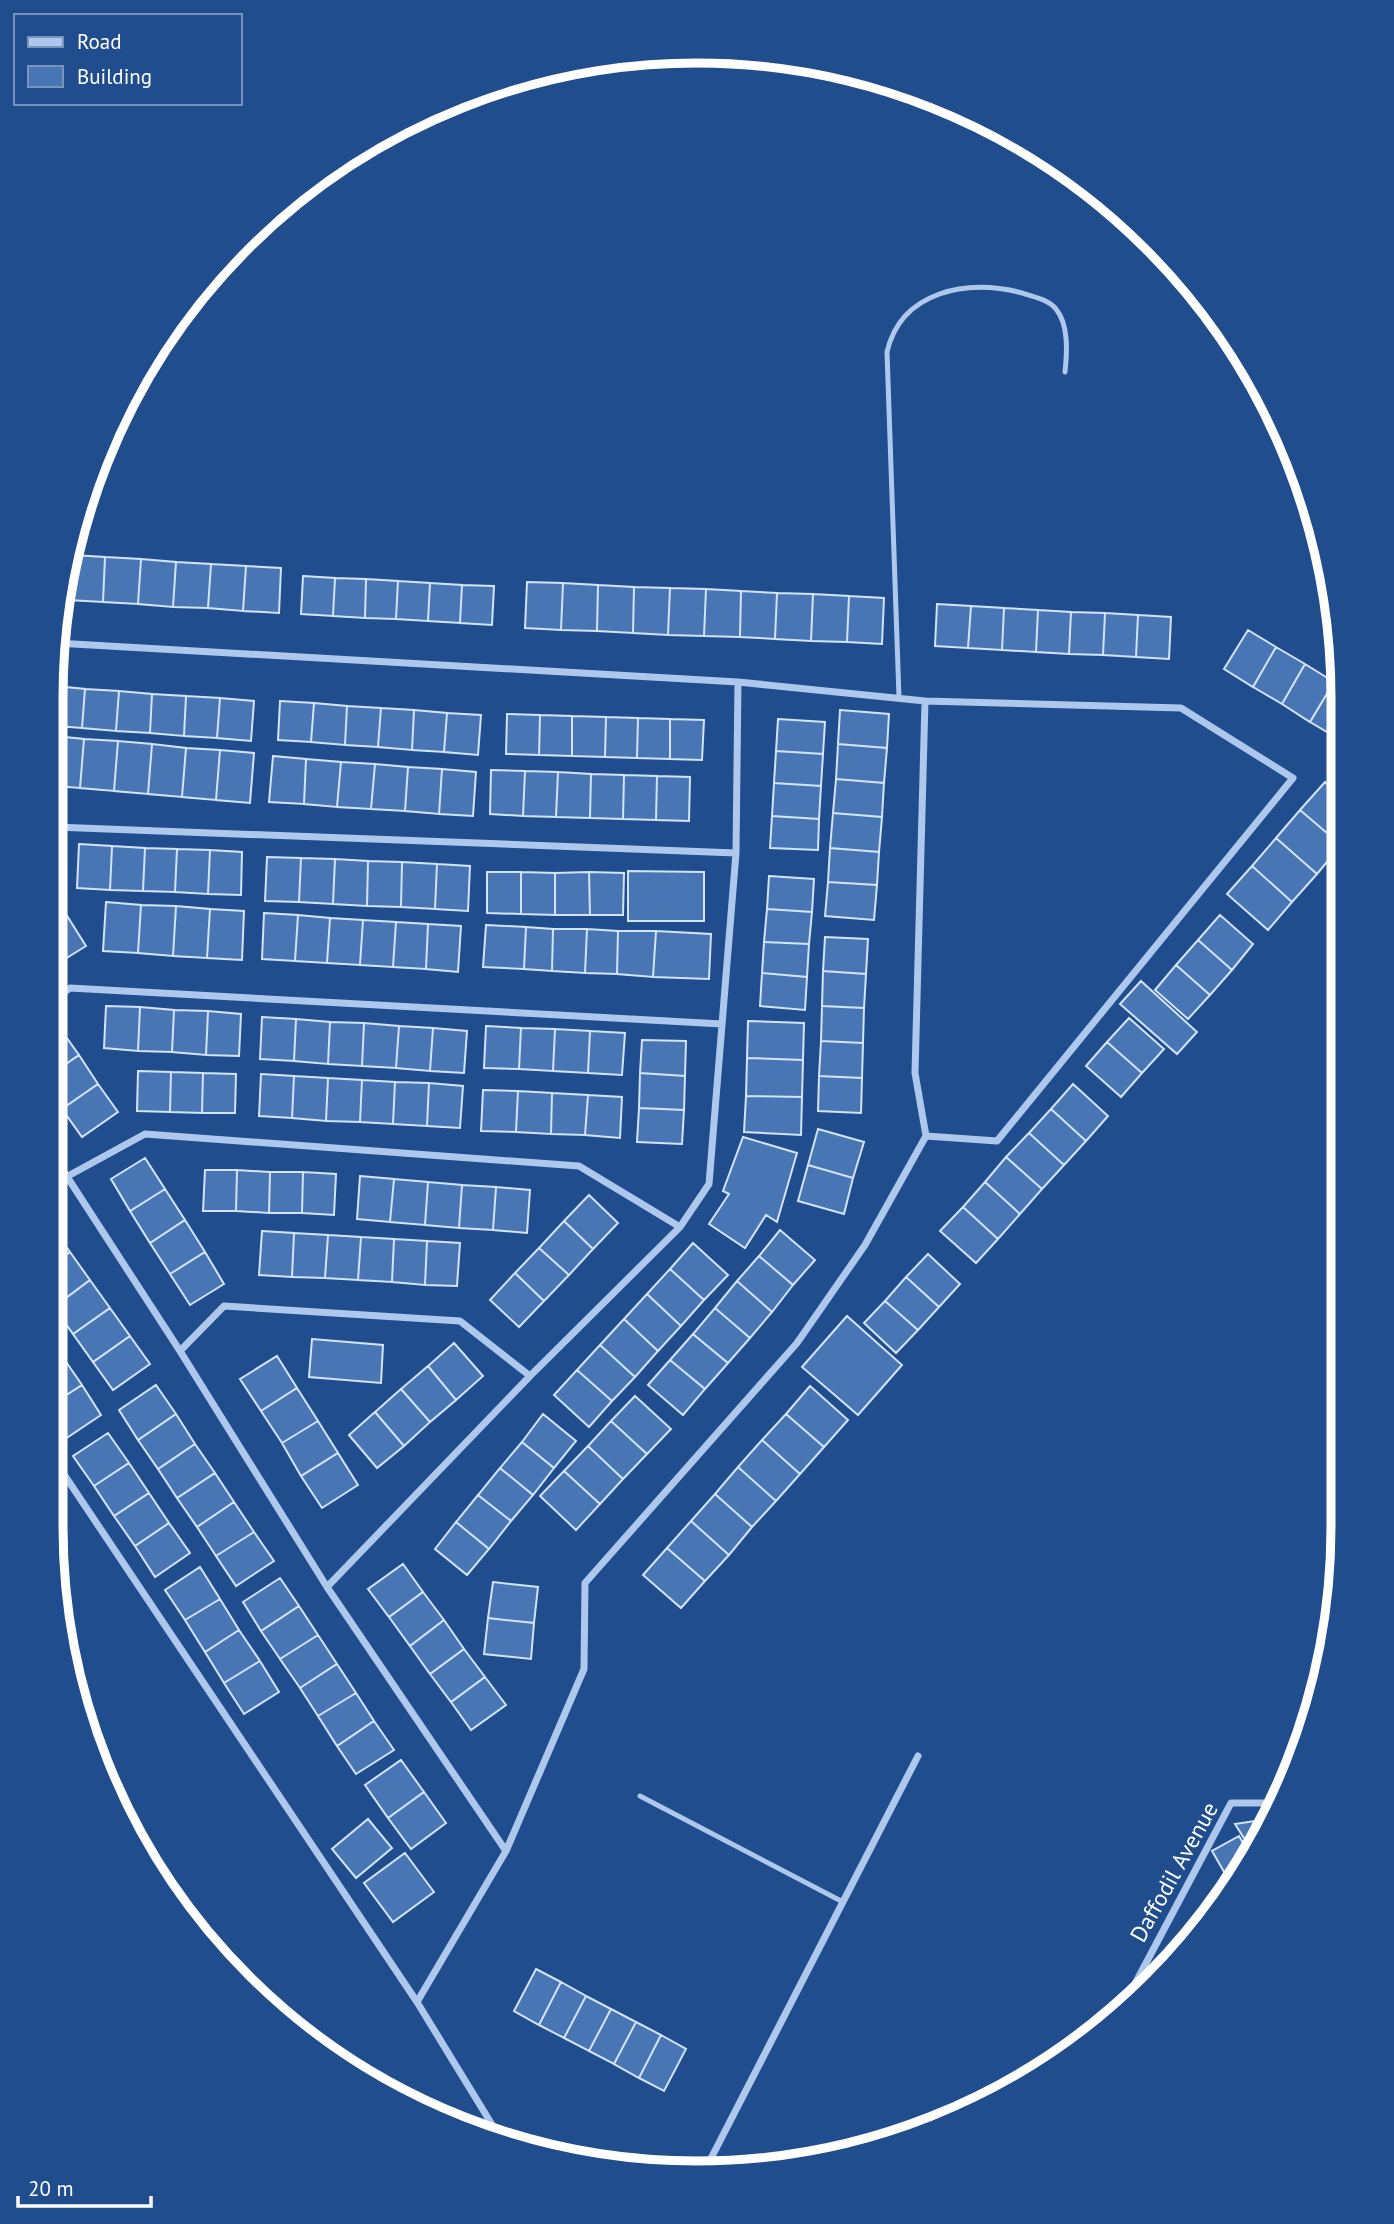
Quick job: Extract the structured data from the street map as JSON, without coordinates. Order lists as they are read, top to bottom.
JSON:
{
  "streets": {
    "street": ["Daffodil Avenue"]
  },
  "legend": ["Road", "Building"],
  "scale_bar": "20 m"
}
